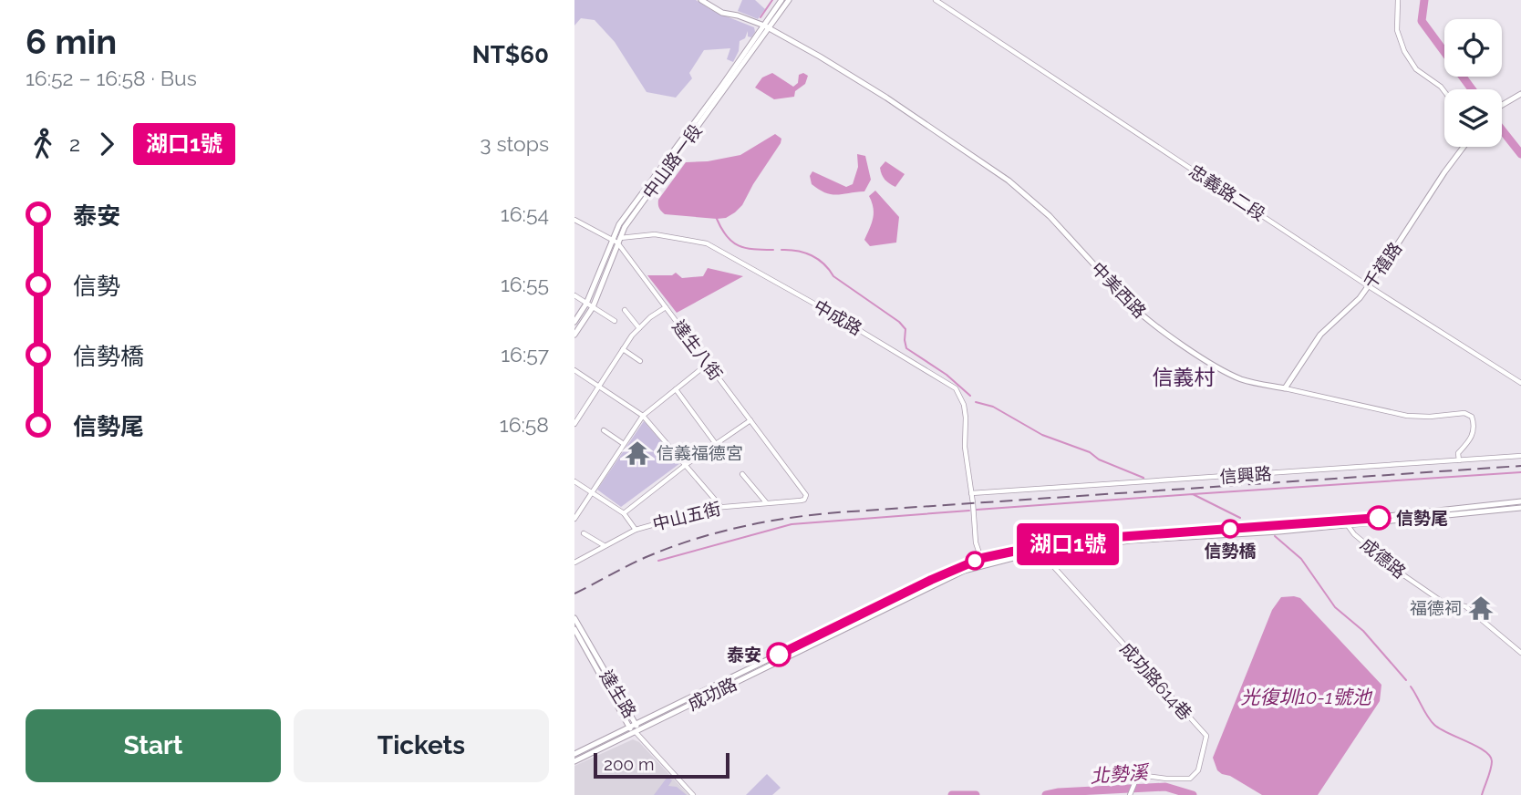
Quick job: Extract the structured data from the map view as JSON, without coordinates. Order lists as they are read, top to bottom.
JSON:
{
  "streets": {
    "street": [
      "中山路一段",
      "忠義路二段",
      "千禧路",
      "中美西路",
      "中成路",
      "達生八街",
      "信興路",
      "中山五街",
      "成德路",
      "成功路614巷",
      "達生路",
      "成功路"
    ]
  },
  "crossings": [
    ["中山路一段", "中美西路"],
    ["中山路一段", "中成路"],
    ["中山路一段", "達生八街"],
    ["忠義路二段", "千禧路"],
    ["千禧路", "中美西路"],
    ["中美西路", "信興路"],
    ["中成路", "達生八街"],
    ["中成路", "信興路"],
    ["中成路", "成功路"],
    ["達生八街", "中山五街"],
    ["成德路", "成功路"],
    ["成功路614巷", "成功路"],
    ["達生路", "成功路"]
  ],
  "districts": ["信義村"],
  "water": ["光復圳10-1號池", "北勢溪"],
  "places": {
    "temple": ["信義福德宮", "福德祠"],
    "other": ["信勢尾", "信勢橋", "泰安"]
  },
  "lines": ["bus line 湖口1號"],
  "scale_bar": "200 m",
  "page": {
    "heading": ["6 min", "16:52 – 16:58 · Bus", "NT$60"],
    "on_map": "湖口1號",
    "legs": ["2", "湖口1號", "3 stops"],
    "list": [
      {
        "name": "泰安",
        "value": "16:54"
      },
      {
        "name": "信勢",
        "value": "16:55"
      },
      {
        "name": "信勢橋",
        "value": "16:57"
      },
      {
        "name": "信勢尾",
        "value": "16:58"
      }
    ],
    "buttons": ["Start", "Tickets"],
    "scale": "200 m"
  }
}
